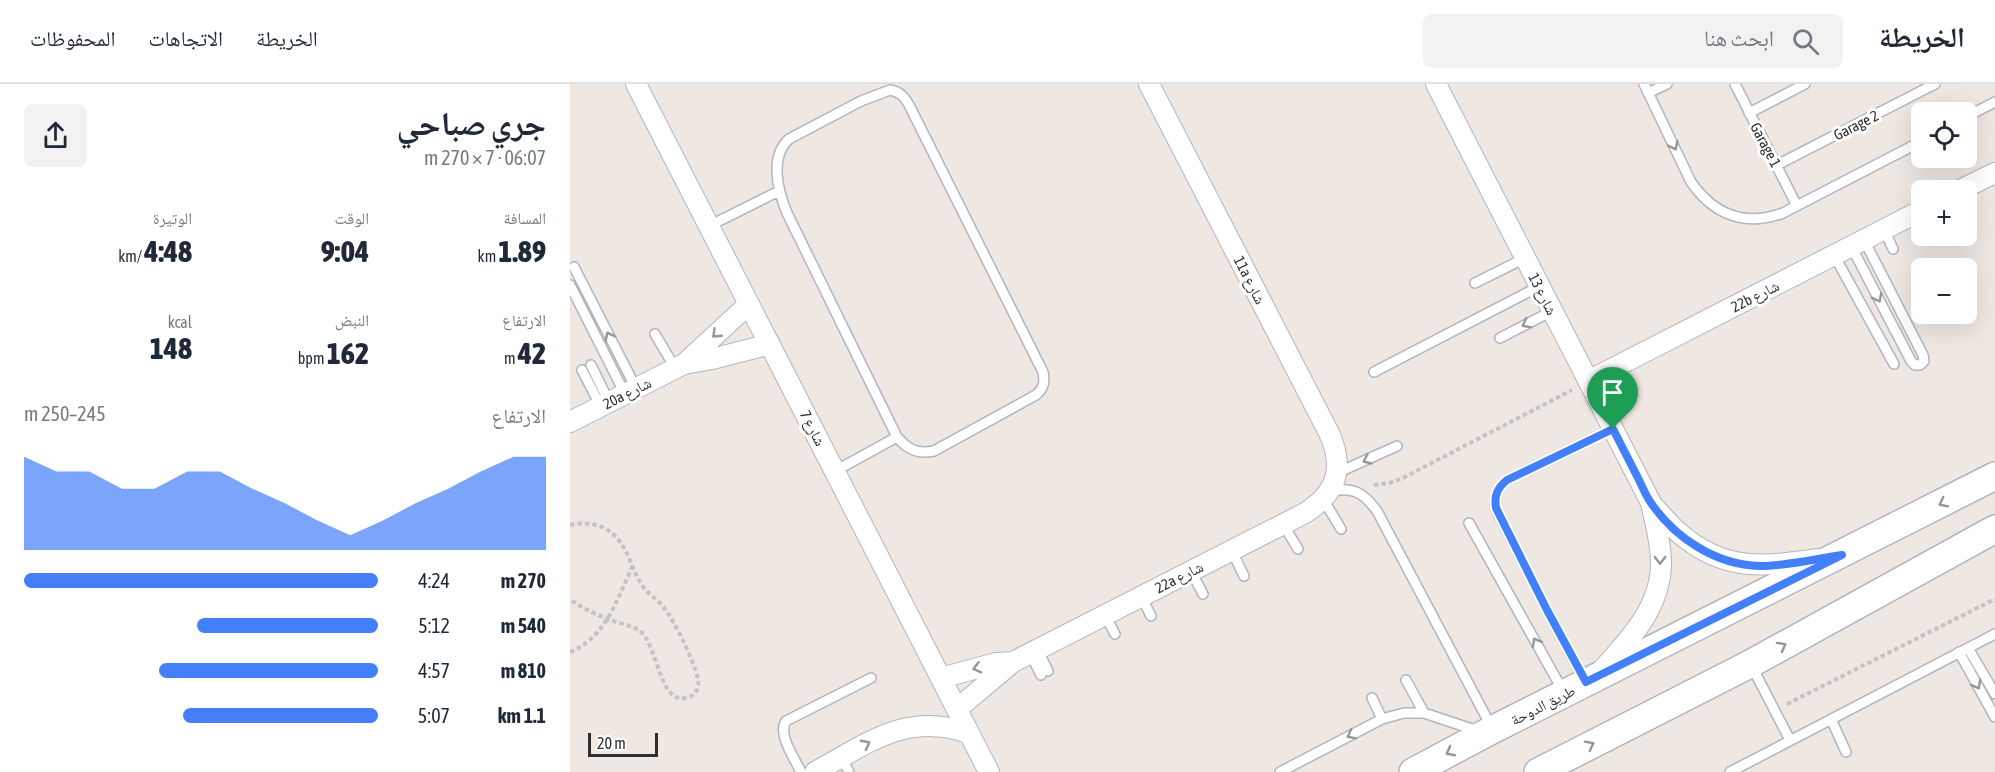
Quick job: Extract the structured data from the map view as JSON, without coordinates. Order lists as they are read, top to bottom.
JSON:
{
  "streets": {
    "main road": ["طريق الدوحة"],
    "street": [
      "11a شارع",
      "شارع 13",
      "22b شارع",
      "20a شارع",
      "شارع 7",
      "22a شارع"
    ],
    "lane": ["Garage 2", "Garage 1"]
  },
  "crossings": [
    ["Garage 2", "Garage 1"],
    ["11a شارع", "22a شارع"],
    ["شارع 13", "22b شارع"],
    ["شارع 13", "طريق الدوحة"],
    ["20a شارع", "شارع 7"],
    ["شارع 7", "22a شارع"]
  ],
  "scale_bar": "20 m",
  "page": {
    "header": "الخريطة",
    "search": "ابحث هنا",
    "nav": ["الخريطة", "الاتجاهات", "المحفوظات"],
    "heading": ["جري صباحي", "06:07 · 7 × 270 m"],
    "map_buttons": ["+", "−"],
    "stats": [
      ["المسافة", "1.89 km"],
      ["الوقت", "9:04"],
      ["الوتيرة", "4:48 /km"],
      ["الارتفاع", "42 m"],
      ["النبض", "162 bpm"],
      ["kcal", "148"]
    ],
    "chart": ["الارتفاع", "245–250 m"],
    "list": [
      {
        "name": "270 m",
        "note": "4:24"
      },
      {
        "name": "540 m",
        "note": "5:12"
      },
      {
        "name": "810 m",
        "note": "4:57"
      },
      {
        "name": "1.1 km",
        "note": "5:07"
      }
    ],
    "scale": "20 m"
  }
}
